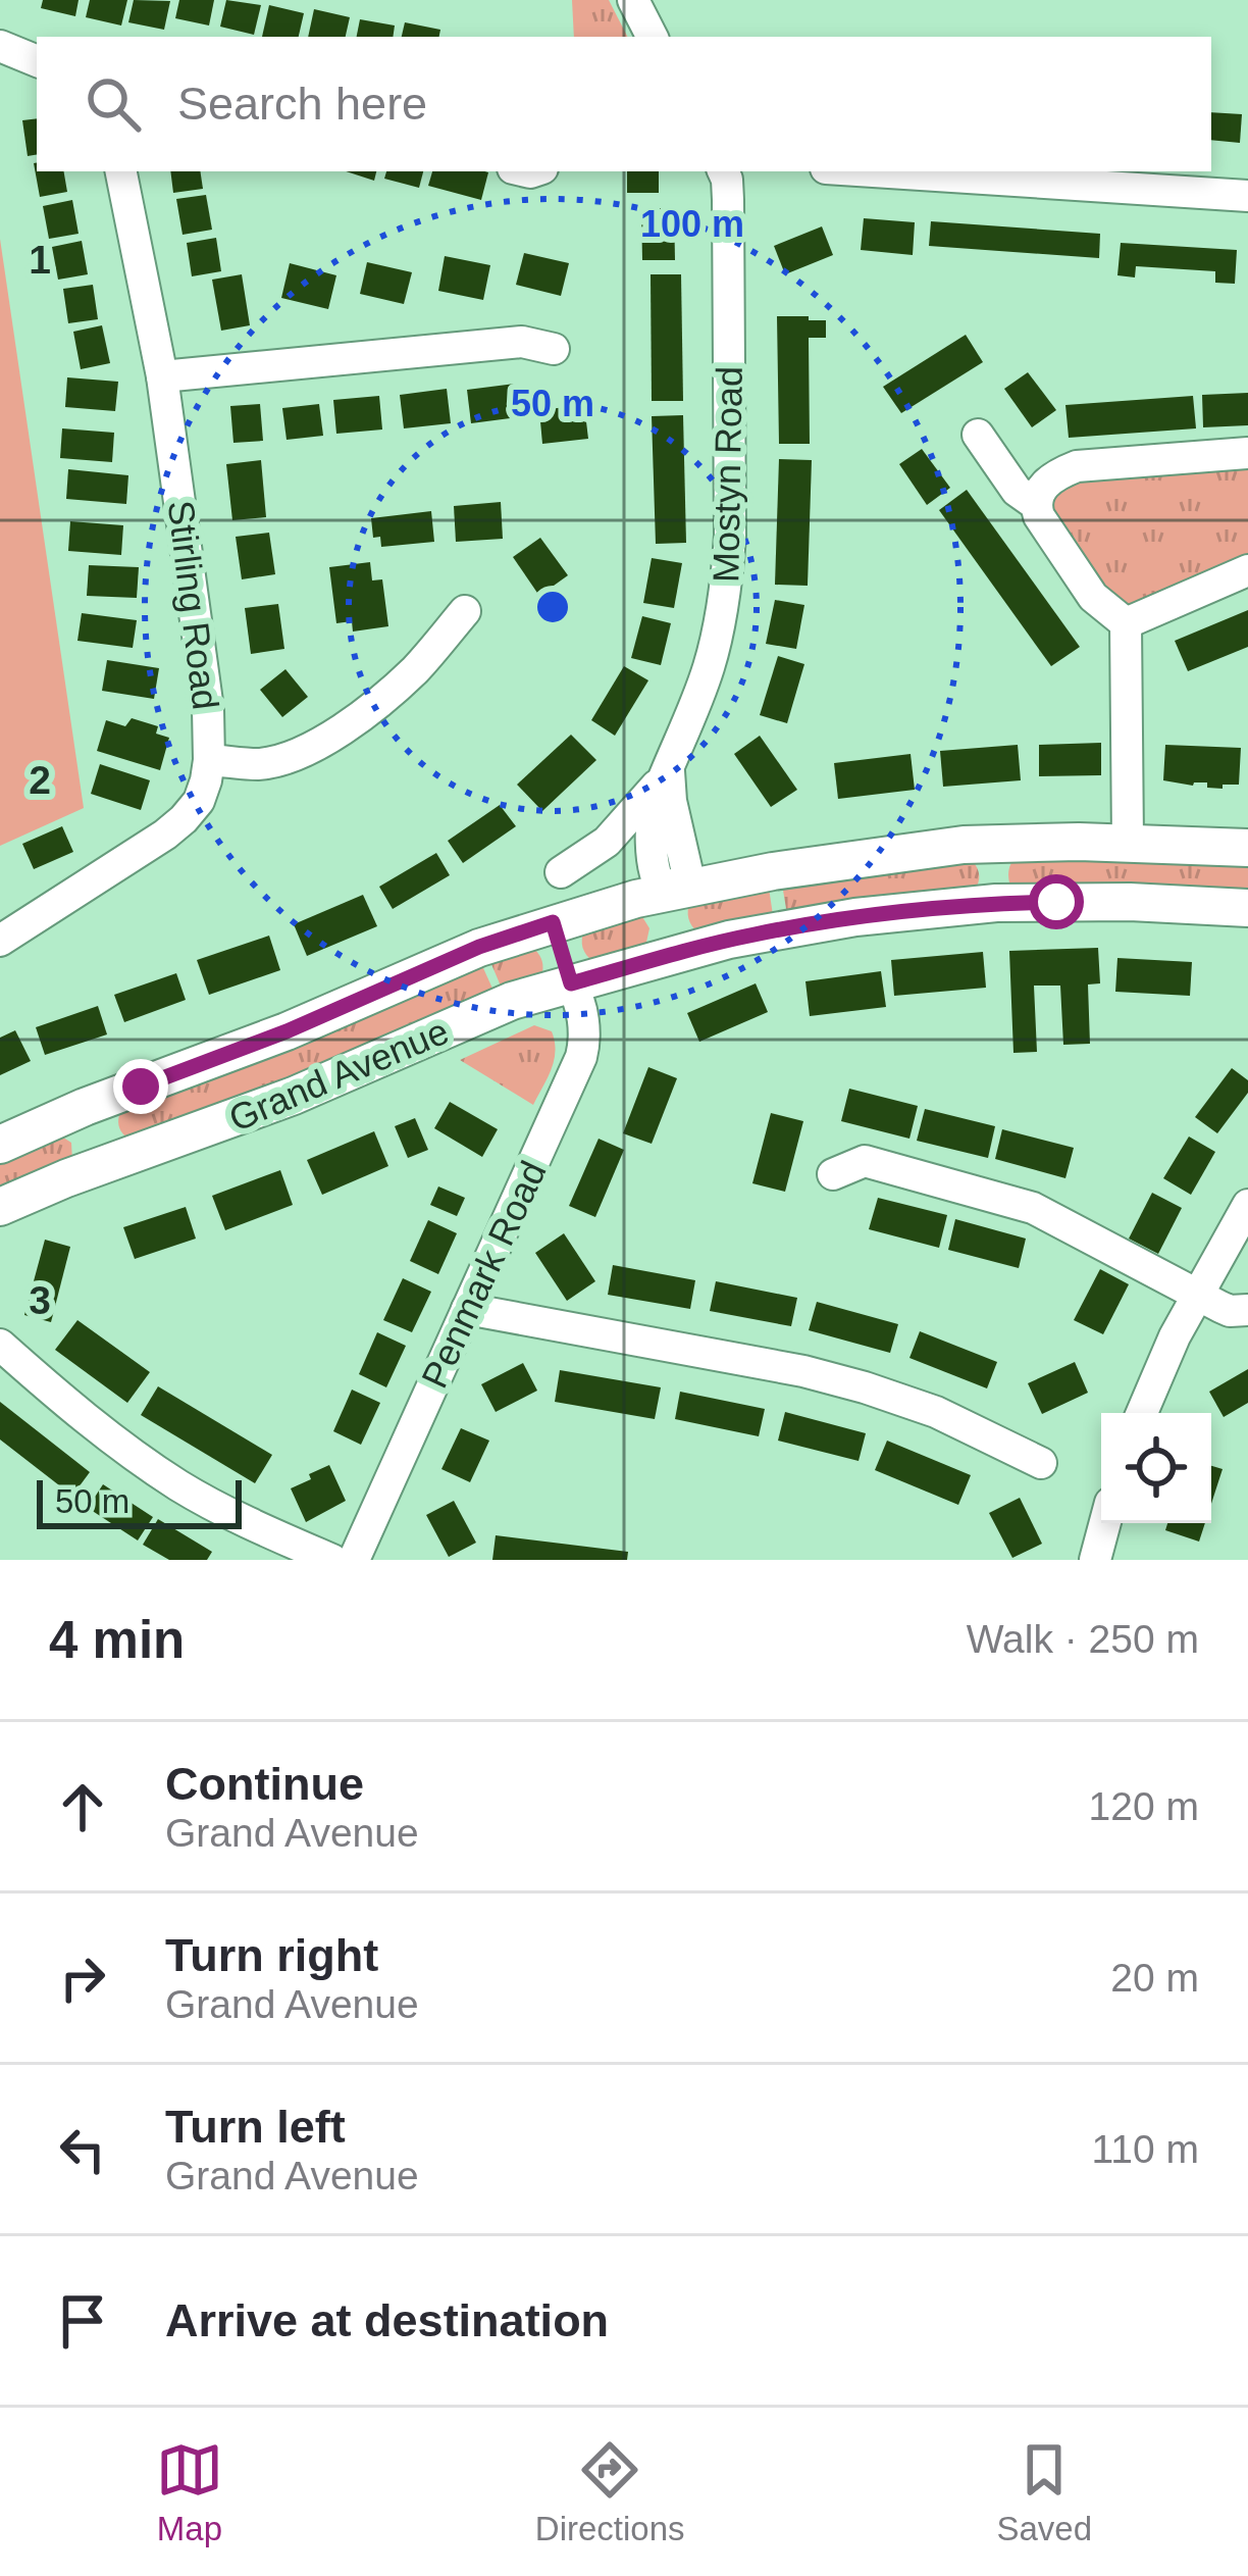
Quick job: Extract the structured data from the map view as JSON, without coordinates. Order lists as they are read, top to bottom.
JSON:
{
  "streets": {
    "street": [
      "Mostyn Road",
      "Stirling Road",
      "Grand Avenue",
      "Penmark Road"
    ]
  },
  "crossings": [
    ["Mostyn Road", "Grand Avenue"],
    ["Grand Avenue", "Penmark Road"]
  ],
  "scale_bar": "50 m",
  "page": {
    "search": "Search here",
    "scale": "50 m",
    "heading": ["4 min", "Walk · 250 m"],
    "list": [
      ["Continue", "Grand Avenue", "120 m"],
      ["Turn right", "Grand Avenue", "20 m"],
      ["Turn left", "Grand Avenue", "110 m"],
      "Arrive at destination"
    ],
    "nav": ["Map", "Directions", "Saved"]
  },
  "grid": {
    "rows": ["1", "2", "3"]
  },
  "rings": ["100 m", "50 m"]
}
